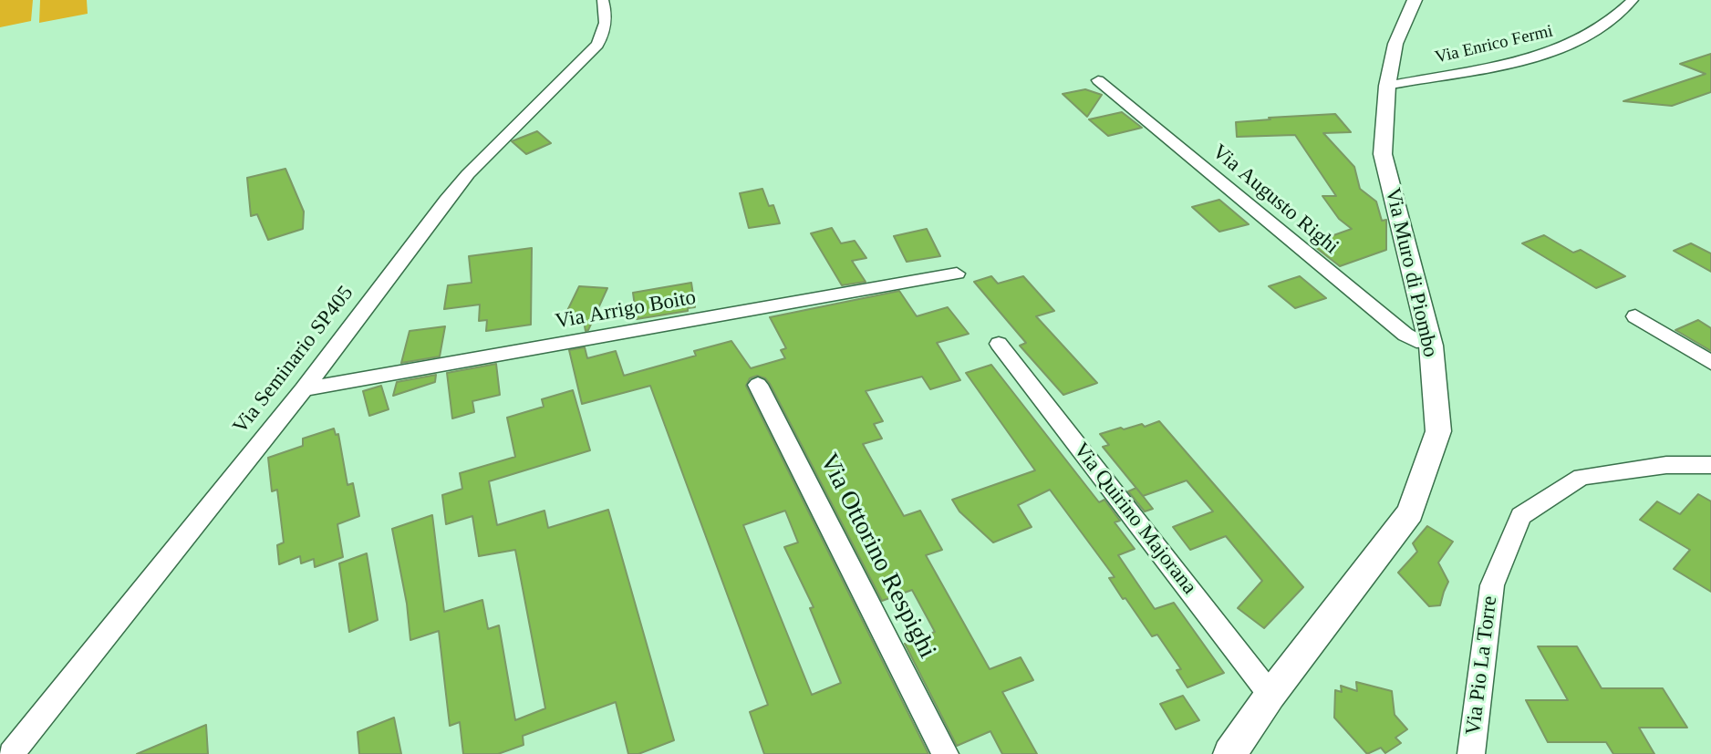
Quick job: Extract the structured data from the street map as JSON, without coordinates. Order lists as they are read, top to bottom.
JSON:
{
  "streets": {
    "street": [
      "Via Enrico Fermi",
      "Via Augusto Righi",
      "Via Muro di Piombo",
      "Via Arrigo Boito",
      "Via Seminario SP405",
      "Via Quirino Majorana",
      "Via Ottorino Respighi",
      "Via Pio La Torre"
    ]
  },
  "crossings": [
    ["Via Enrico Fermi", "Via Muro di Piombo"],
    ["Via Augusto Righi", "Via Muro di Piombo"],
    ["Via Muro di Piombo", "Via Quirino Majorana"],
    ["Via Arrigo Boito", "Via Seminario SP405"]
  ]
}
